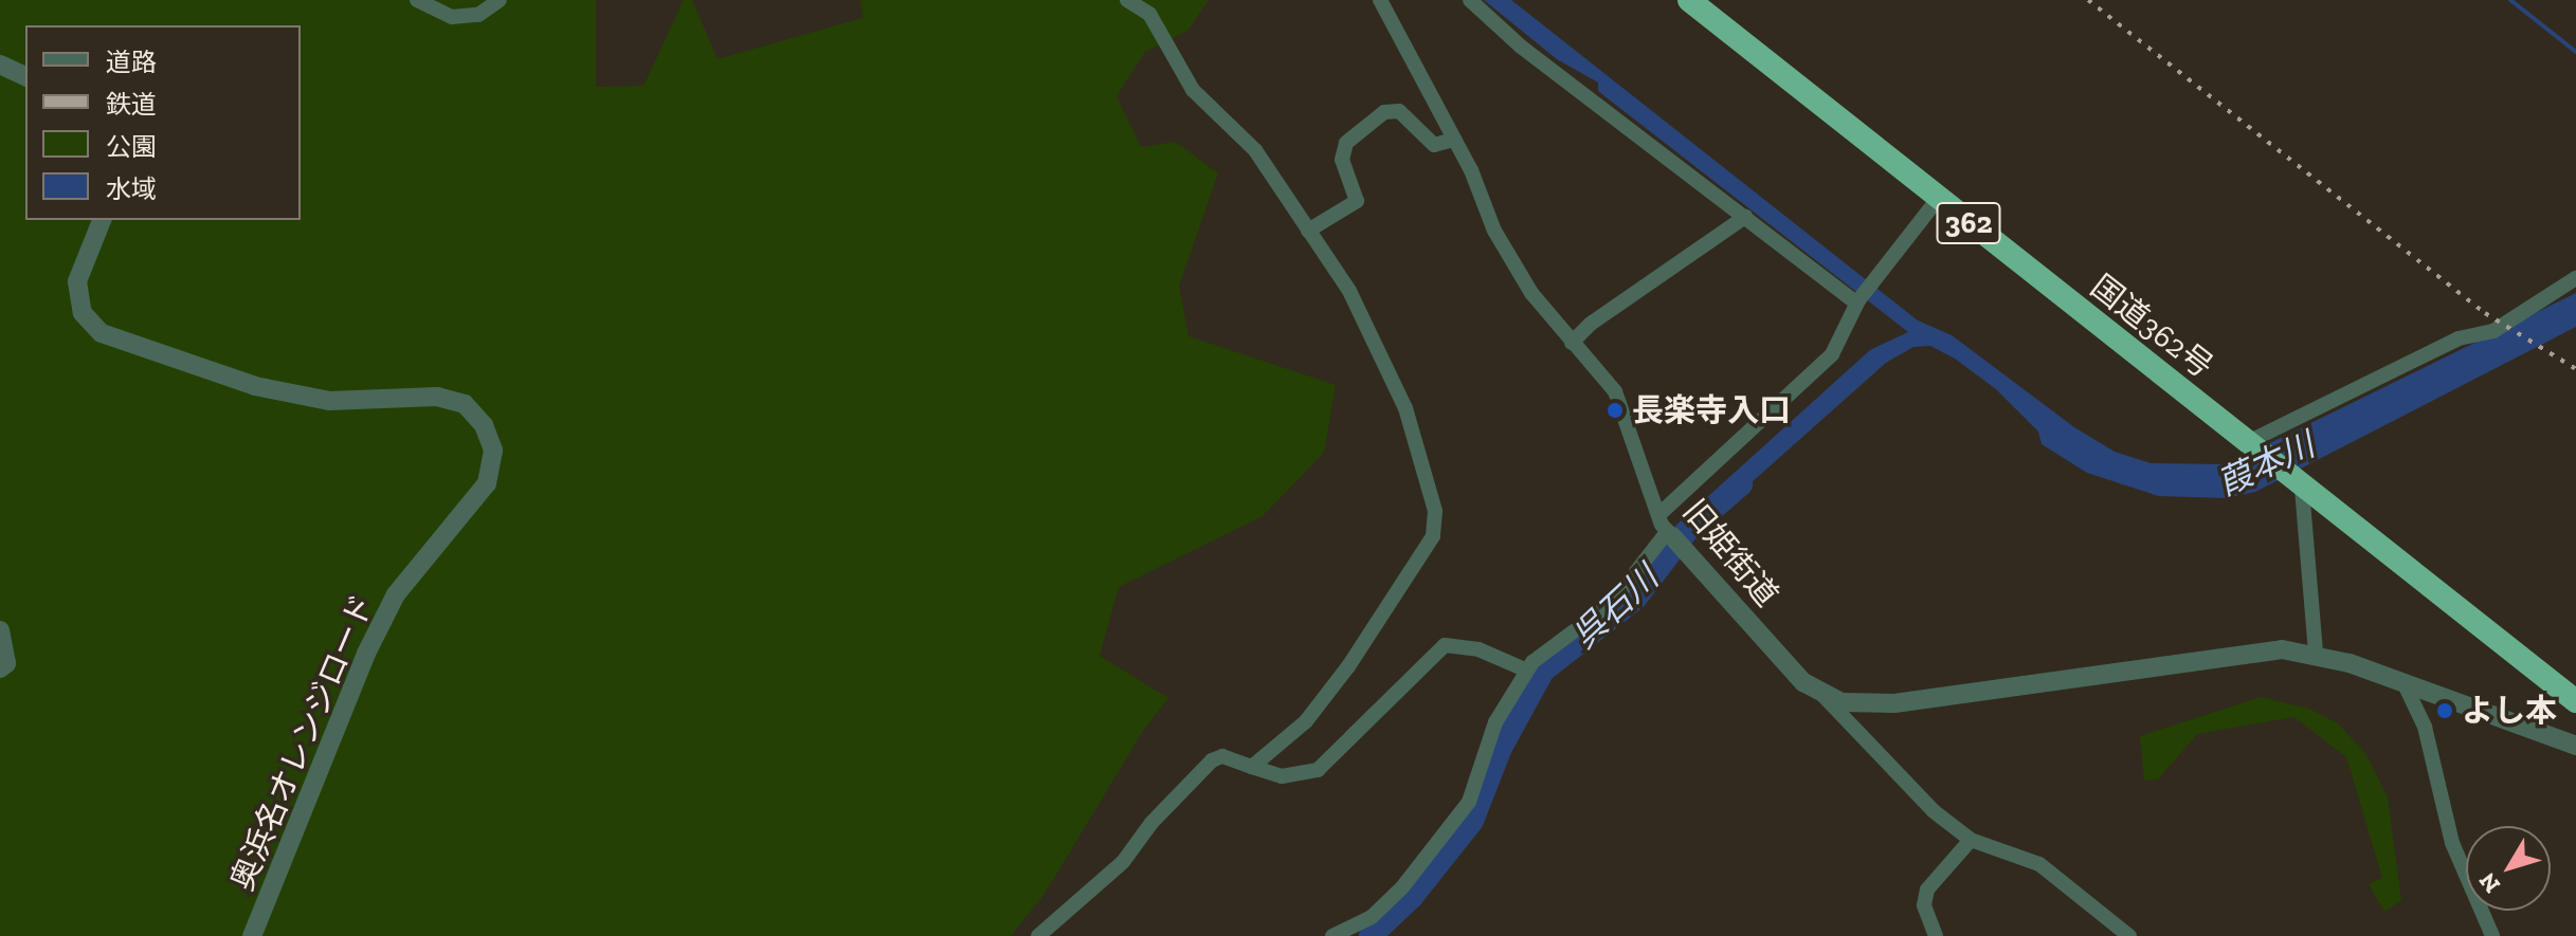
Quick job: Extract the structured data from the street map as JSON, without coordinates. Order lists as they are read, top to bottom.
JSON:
{
  "streets": {
    "highway": ["362", "国道362号"],
    "street": ["旧姫街道", "奥浜名オレンジロード"]
  },
  "water": ["葭本川", "呉石川"],
  "places": ["長楽寺入口", "よし本"],
  "legend": [
    "道路",
    "鉄道",
    "公園",
    "水域"
  ],
  "north": "bottom left"
}
